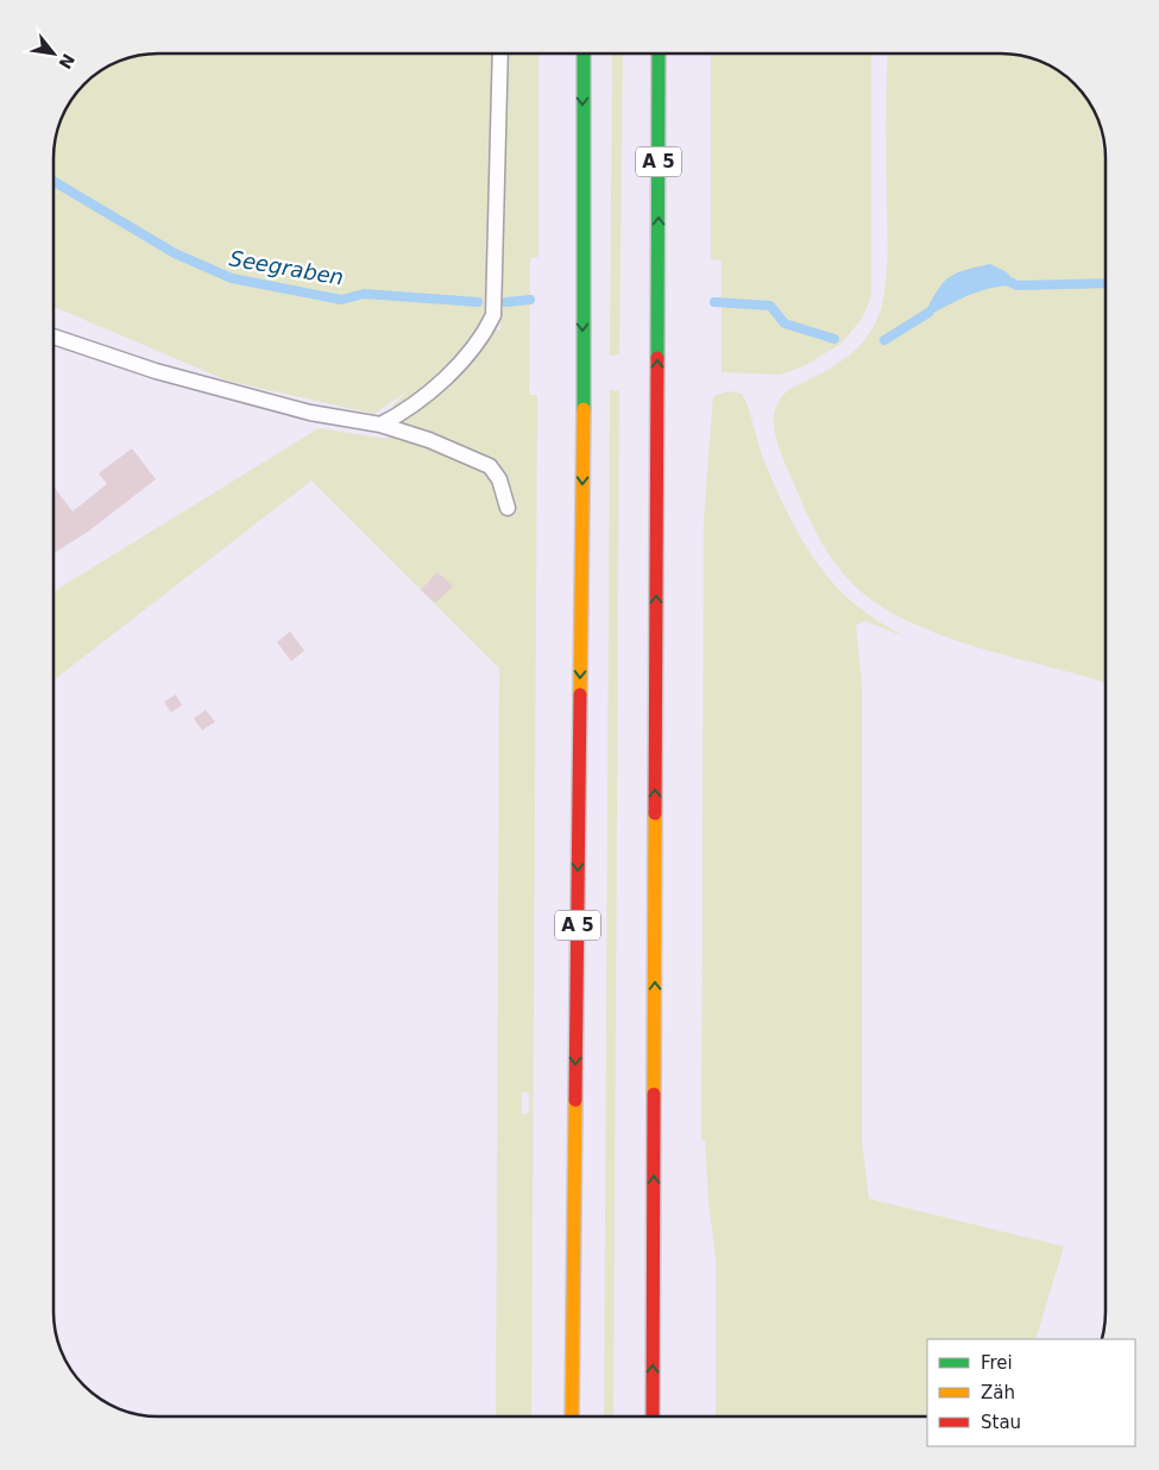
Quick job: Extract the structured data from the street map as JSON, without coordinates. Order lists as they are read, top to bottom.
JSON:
{
  "streets": {
    "highway": ["A 5"]
  },
  "water": ["Seegraben"],
  "legend": ["Frei", "Zäh", "Stau"],
  "north": "bottom right"
}
